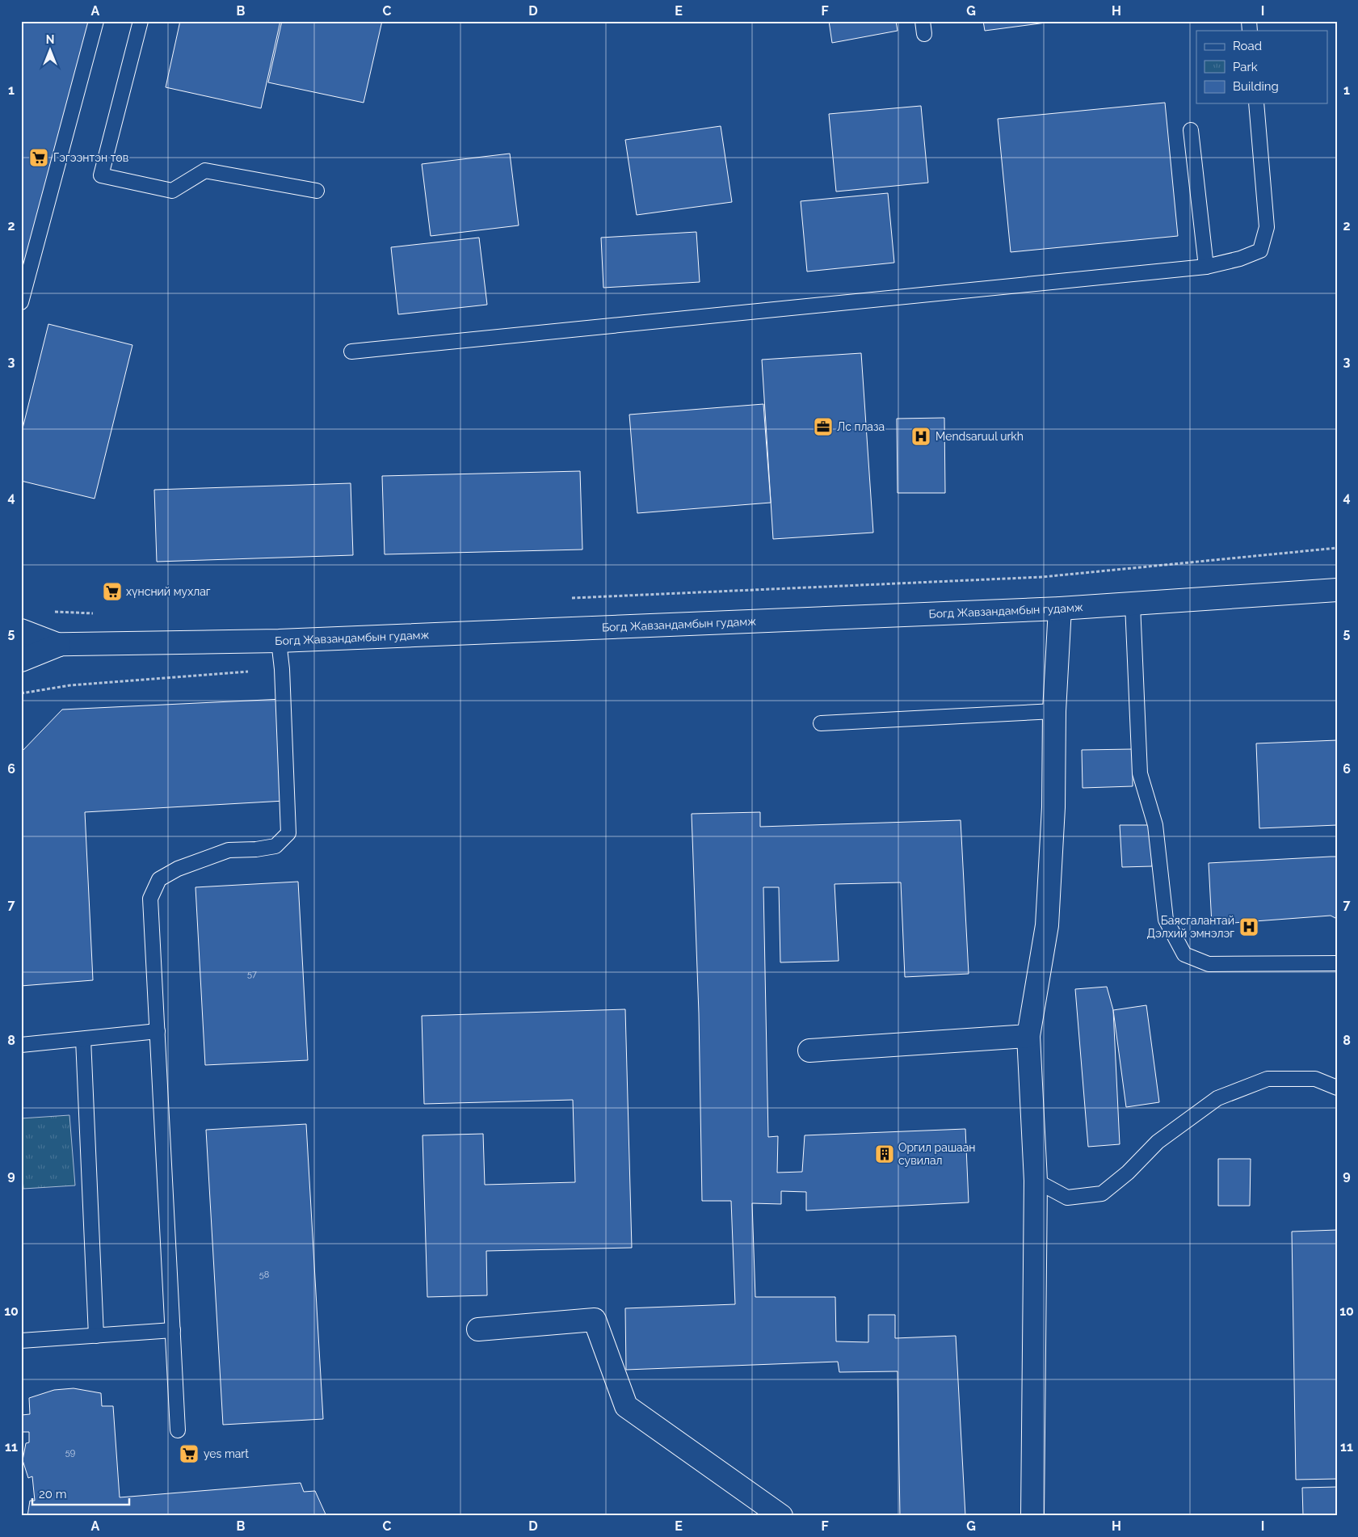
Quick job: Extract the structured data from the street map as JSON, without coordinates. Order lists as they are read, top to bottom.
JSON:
{
  "streets": {
    "street": ["Богд Жавзандамбын гудамж"]
  },
  "places": {
    "supermarket": ["Гэгээнтэн төв", "хүнсний мухлаг", "yes mart"],
    "office": ["Лс плаза"],
    "hospital": ["Mendsaruul urkh", "Баясгалантай Дэлхий эмнэлэг"],
    "building": ["Оргил рашаан сувилал"]
  },
  "house_numbers": ["57", "58", "59"],
  "legend": ["Road", "Park", "Building"],
  "scale_bar": "20 m",
  "north": "top",
  "grid": {
    "columns": [
      "A",
      "B",
      "C",
      "D",
      "E",
      "F",
      "G",
      "H",
      "I"
    ],
    "rows": [
      "1",
      "2",
      "3",
      "4",
      "5",
      "6",
      "7",
      "8",
      "9",
      "10",
      "11"
    ]
  }
}
